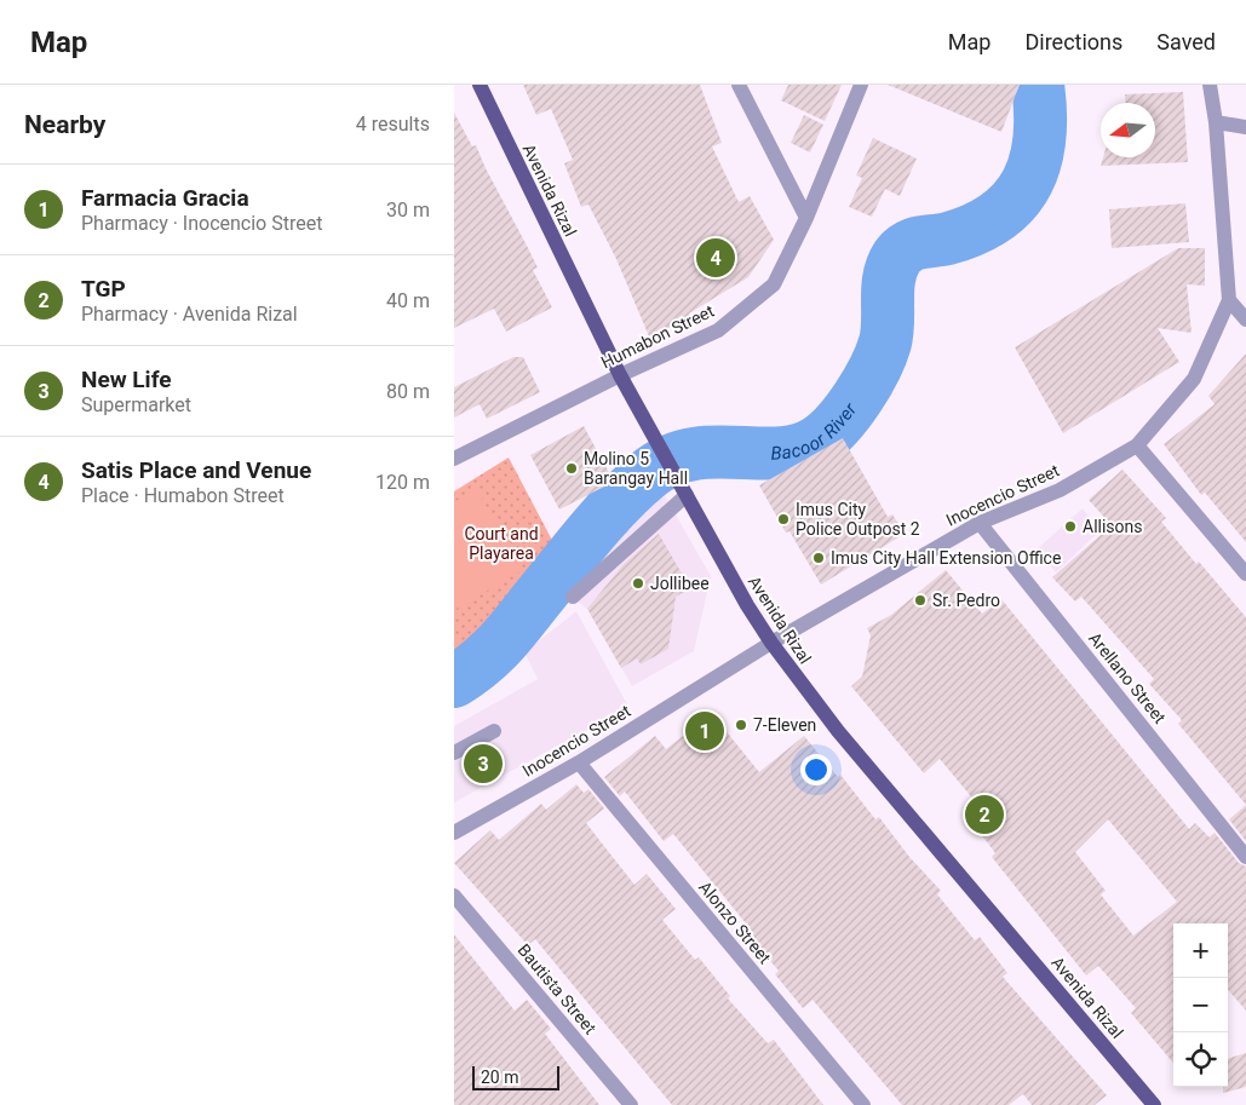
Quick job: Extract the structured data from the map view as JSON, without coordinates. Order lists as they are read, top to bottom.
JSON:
{
  "streets": {
    "main road": ["Avenida Rizal"],
    "street": [
      "Humabon Street",
      "Inocencio Street",
      "Arellano Street",
      "Alonzo Street",
      "Bautista Street"
    ]
  },
  "crossings": [
    ["Avenida Rizal", "Humabon Street"],
    ["Avenida Rizal", "Inocencio Street"],
    ["Inocencio Street", "Arellano Street"],
    ["Inocencio Street", "Alonzo Street"]
  ],
  "water": ["Bacoor River"],
  "parks": ["Court and Playarea"],
  "places": [
    "Molino 5 Barangay Hall",
    "Imus City Police Outpost 2",
    "Allisons",
    "Imus City Hall Extension Office",
    "Jollibee",
    "Sr. Pedro",
    "7-Eleven"
  ],
  "scale_bar": "20 m",
  "north": "left",
  "page": {
    "header": "Map",
    "nav": ["Map", "Directions", "Saved"],
    "heading": ["Nearby", "4 results"],
    "list": [
      {
        "mark": "1",
        "name": "Farmacia Gracia",
        "note": "Pharmacy · Inocencio Street",
        "value": "30 m"
      },
      {
        "mark": "2",
        "name": "TGP",
        "note": "Pharmacy · Avenida Rizal",
        "value": "40 m"
      },
      {
        "mark": "3",
        "name": "New Life",
        "note": "Supermarket",
        "value": "80 m"
      },
      {
        "mark": "4",
        "name": "Satis Place and Venue",
        "note": "Place · Humabon Street",
        "value": "120 m"
      }
    ],
    "pins": [
      "4",
      "1",
      "3",
      "2"
    ],
    "map_buttons": ["+", "−"],
    "scale": "20 m"
  }
}
